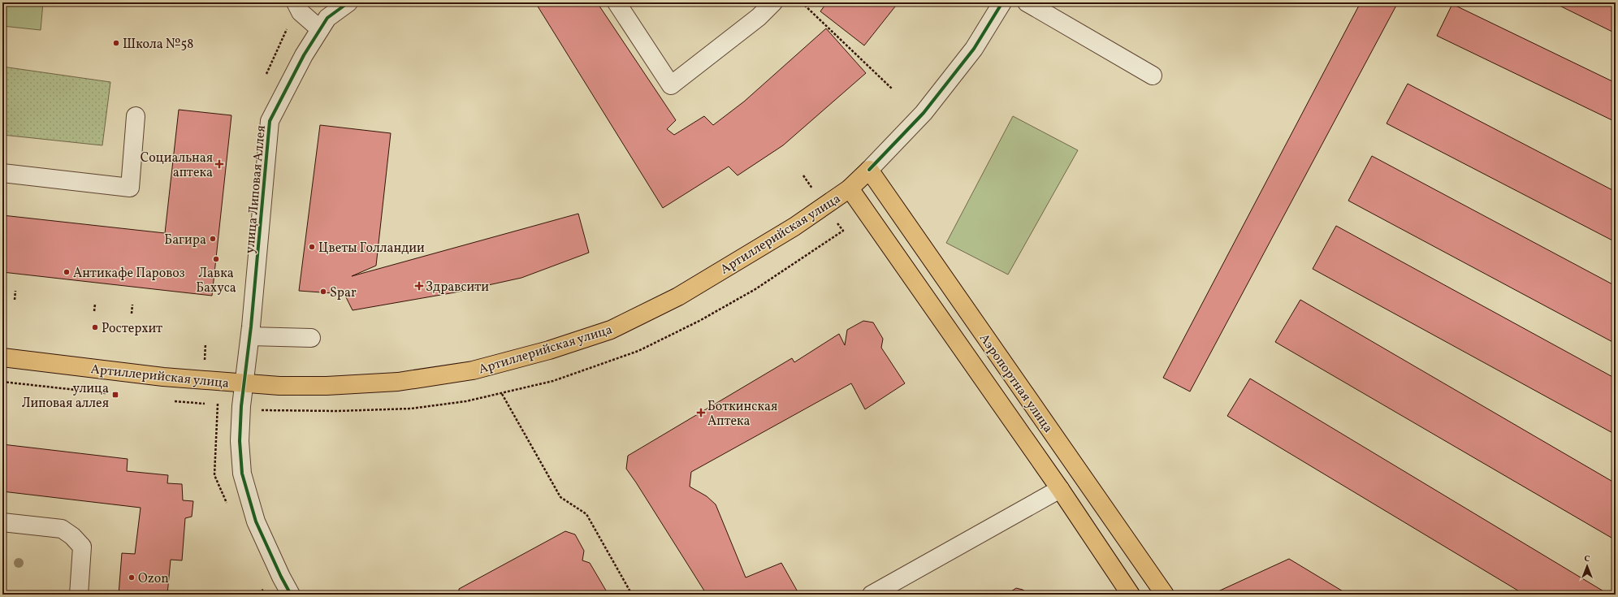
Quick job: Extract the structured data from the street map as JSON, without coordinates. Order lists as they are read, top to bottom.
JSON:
{
  "streets": {
    "main road": ["Артиллерийская улица", "Аэропортная улица"],
    "street": ["улица Липовая Аллея"]
  },
  "crossings": [
    ["улица Липовая Аллея", "Артиллерийская улица"],
    ["Артиллерийская улица", "Аэропортная улица"]
  ],
  "places": {
    "other": [
      "Школа №58",
      "Багира",
      "Цветы Голландии",
      "Лавка Бахуса",
      "Антикафе Паровоз",
      "Spar",
      "Ростерхит",
      "Ozon"
    ],
    "health": ["Социальная аптека", "Здравсити", "Боткинская Аптека"],
    "transit": ["улица Липовая аллея"]
  },
  "north": "top"
}
